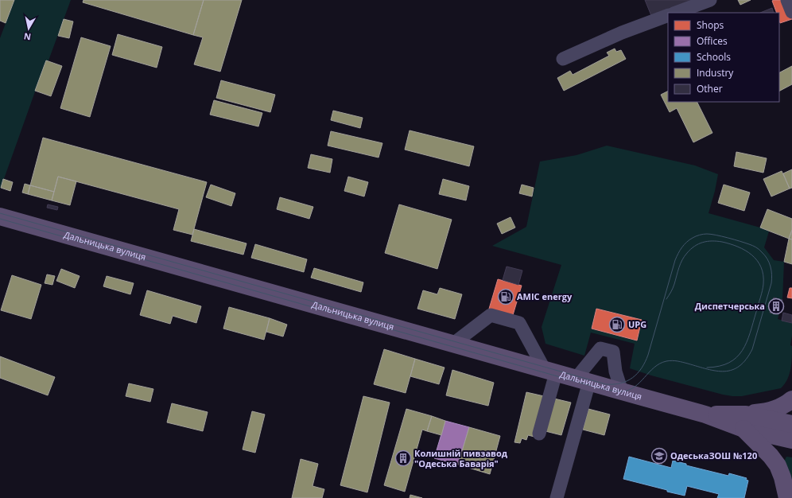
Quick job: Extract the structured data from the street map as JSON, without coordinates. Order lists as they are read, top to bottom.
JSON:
{
  "streets": {
    "main road": ["Дальницька вулиця"]
  },
  "places": {
    "fuel station": ["AMIC energy", "UPG"],
    "building": ["Диспетчерська", "Колишній пивзавод \"Одеська Баварія\""],
    "school or university": ["ОдеськаЗОШ №120"]
  },
  "legend": [
    "Shops",
    "Offices",
    "Schools",
    "Industry",
    "Other"
  ],
  "north": "bottom"
}
